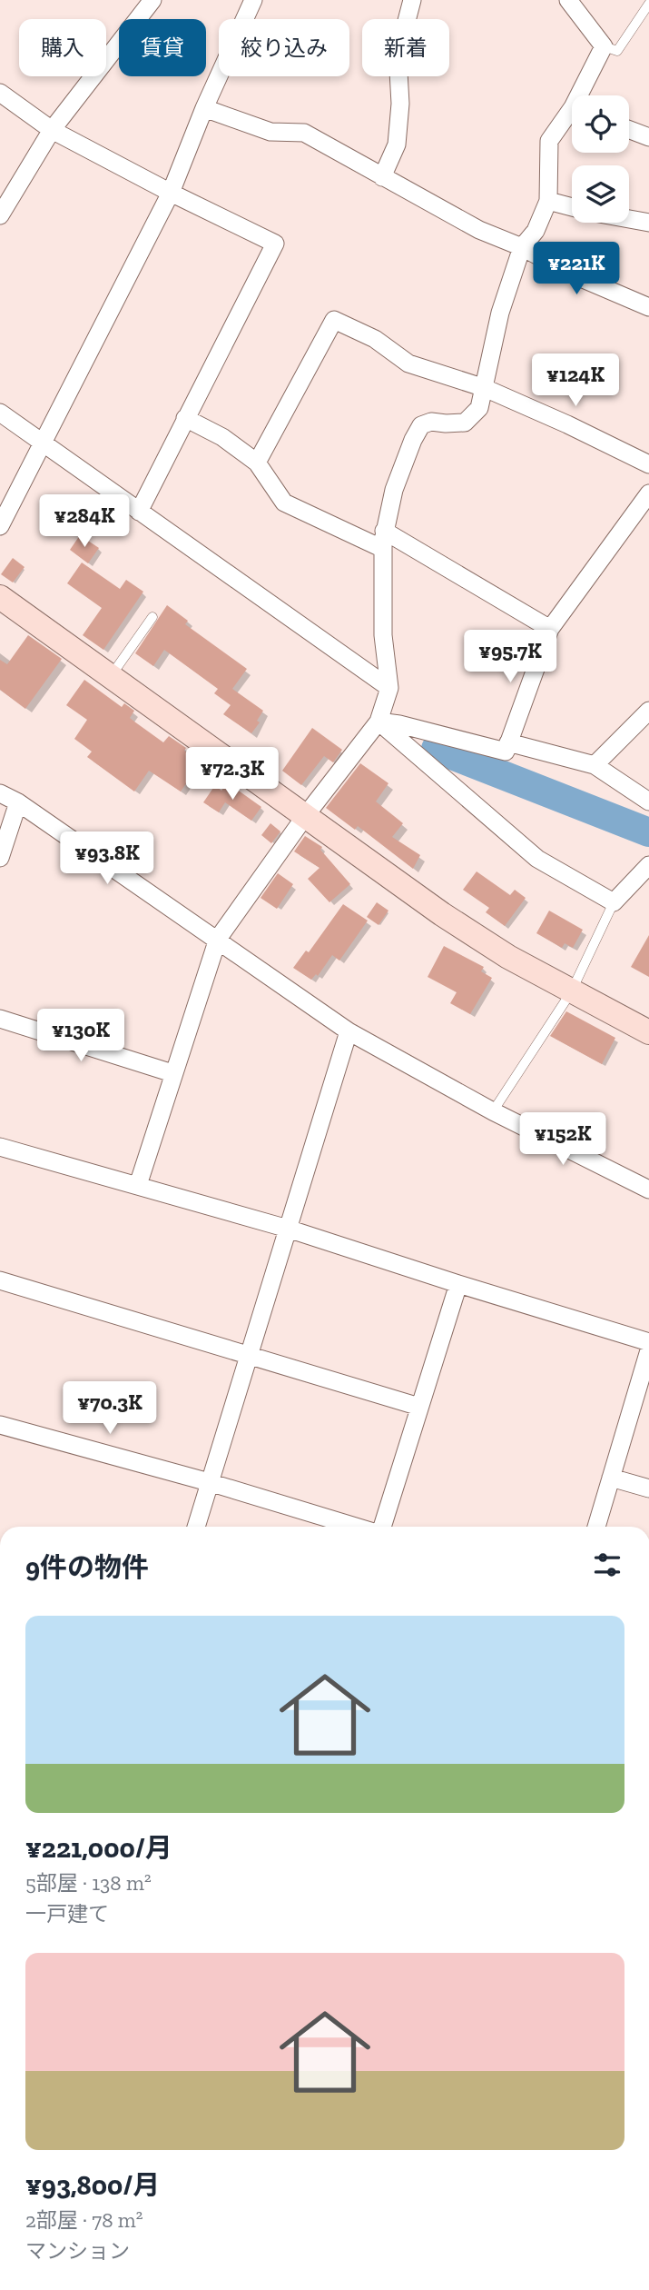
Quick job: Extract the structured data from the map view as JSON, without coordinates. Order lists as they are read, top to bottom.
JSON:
{
  "page": {
    "chip": [
      "購入",
      "賃貸",
      "絞り込み",
      "新着"
    ],
    "price": [
      "¥221K",
      "¥124K",
      "¥284K",
      "¥95.7K",
      "¥72.3K",
      "¥93.8K",
      "¥130K",
      "¥152K",
      "¥70.3K"
    ],
    "heading": "9件の物件",
    "list": [
      {
        "name": "¥221,000/月",
        "note": "5部屋 · 138 m² · 一戸建て"
      },
      {
        "name": "¥93,800/月",
        "note": "2部屋 · 78 m² · マンション"
      }
    ]
  }
}
